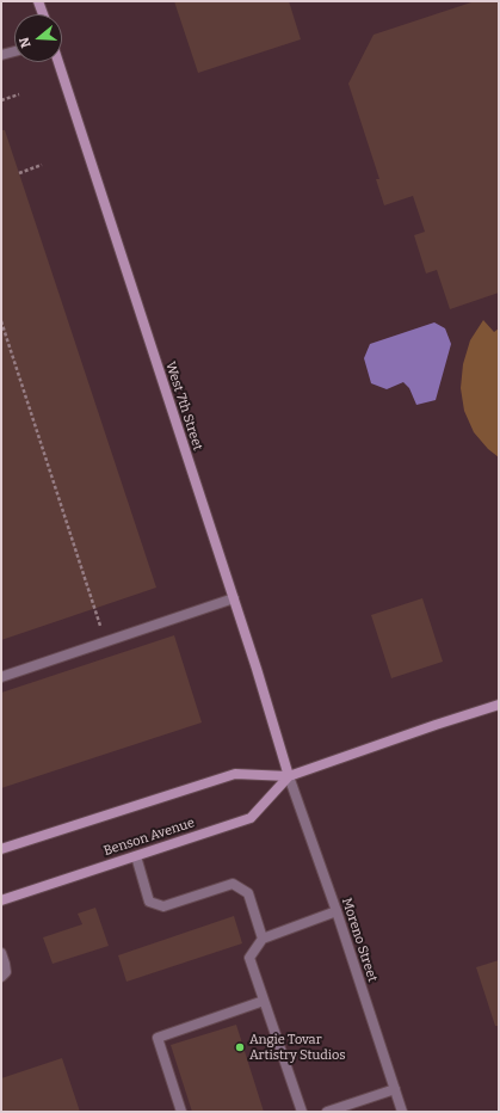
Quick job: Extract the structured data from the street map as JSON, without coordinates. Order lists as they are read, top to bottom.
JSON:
{
  "streets": {
    "main road": ["West 7th Street", "Benson Avenue"],
    "street": ["Moreno Street"]
  },
  "crossings": [
    ["West 7th Street", "Benson Avenue"],
    ["West 7th Street", "Moreno Street"],
    ["Benson Avenue", "Moreno Street"]
  ],
  "places": ["Angie Tovar Artistry Studios"],
  "north": "left"
}
